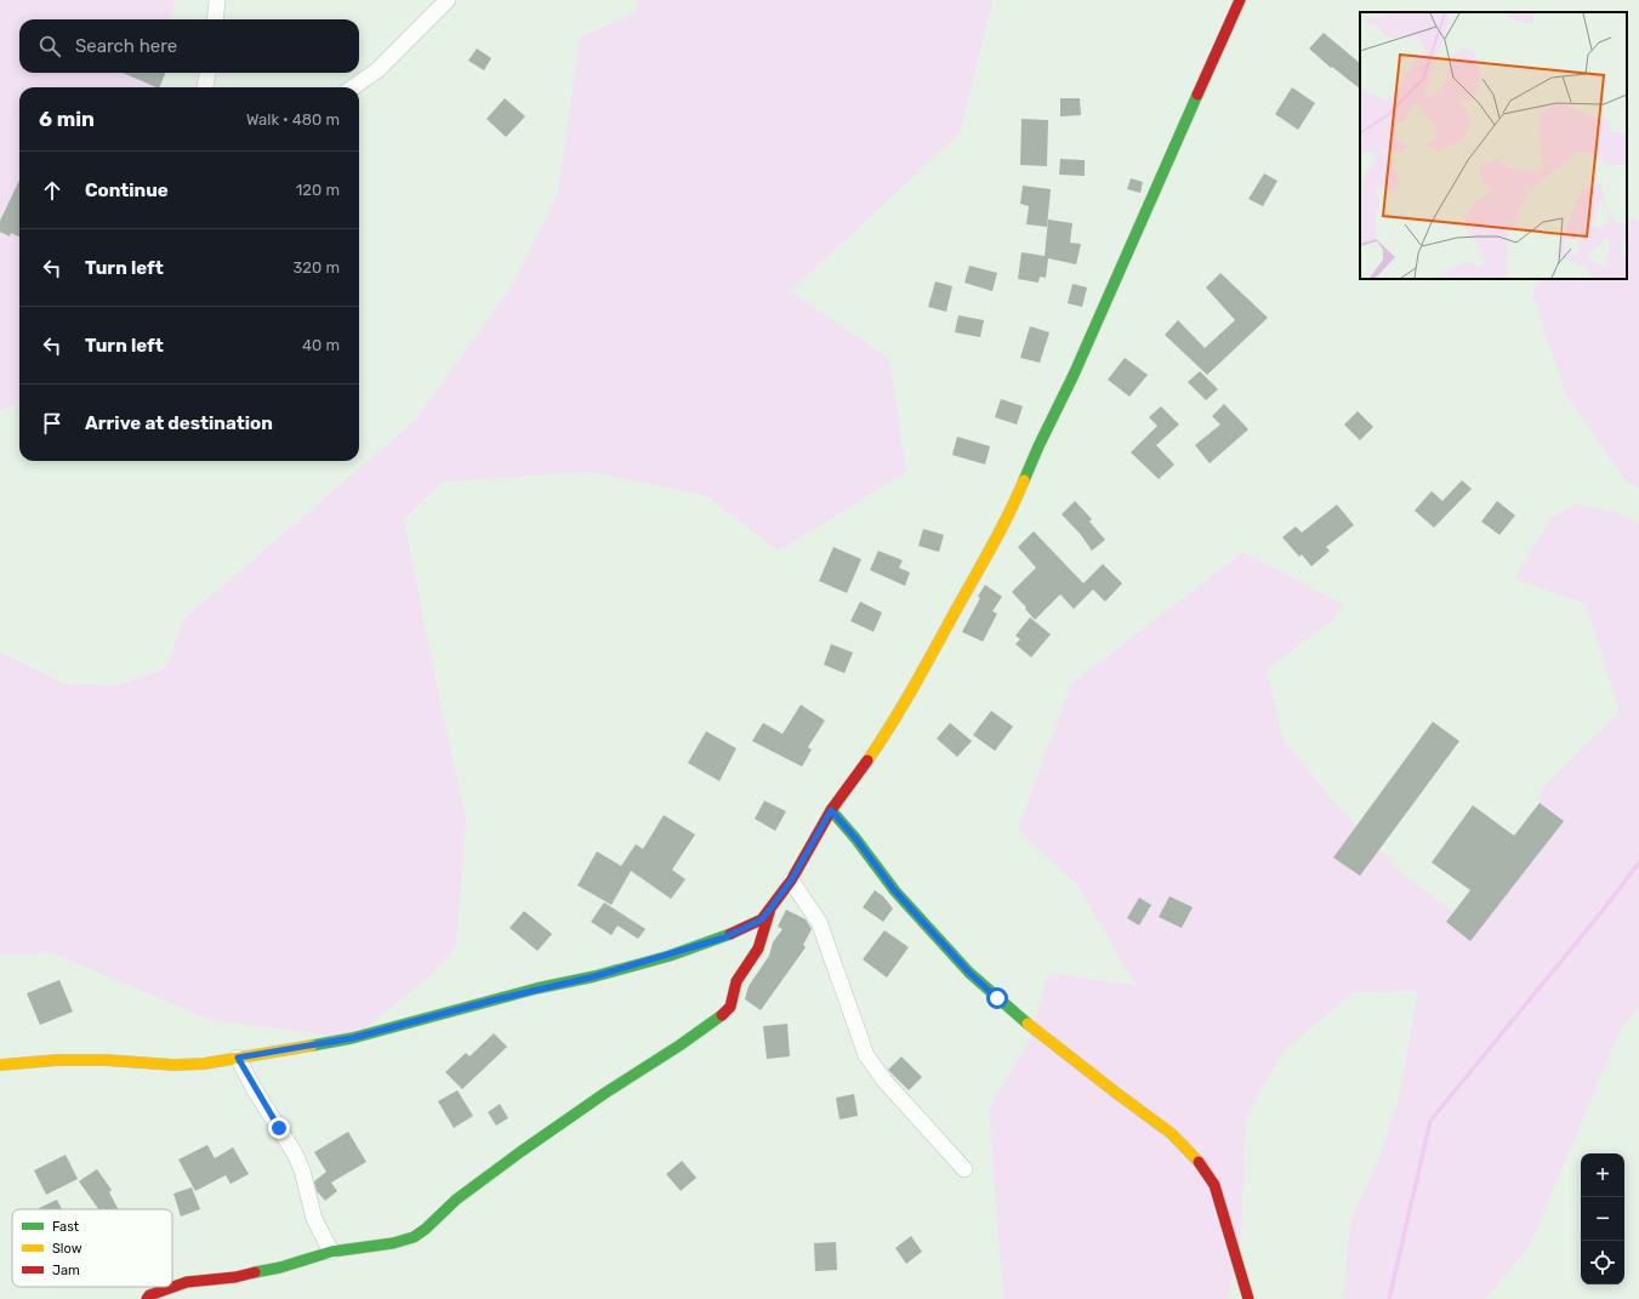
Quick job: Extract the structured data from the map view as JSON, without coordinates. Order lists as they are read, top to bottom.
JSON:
{
  "legend": ["Fast", "Slow", "Jam"],
  "page": {
    "search": "Search here",
    "heading": ["6 min", "Walk · 480 m"],
    "list": [
      ["Continue", "120 m"],
      ["Turn left", "320 m"],
      ["Turn left", "40 m"],
      "Arrive at destination"
    ],
    "map_buttons": ["+", "−"]
  }
}
